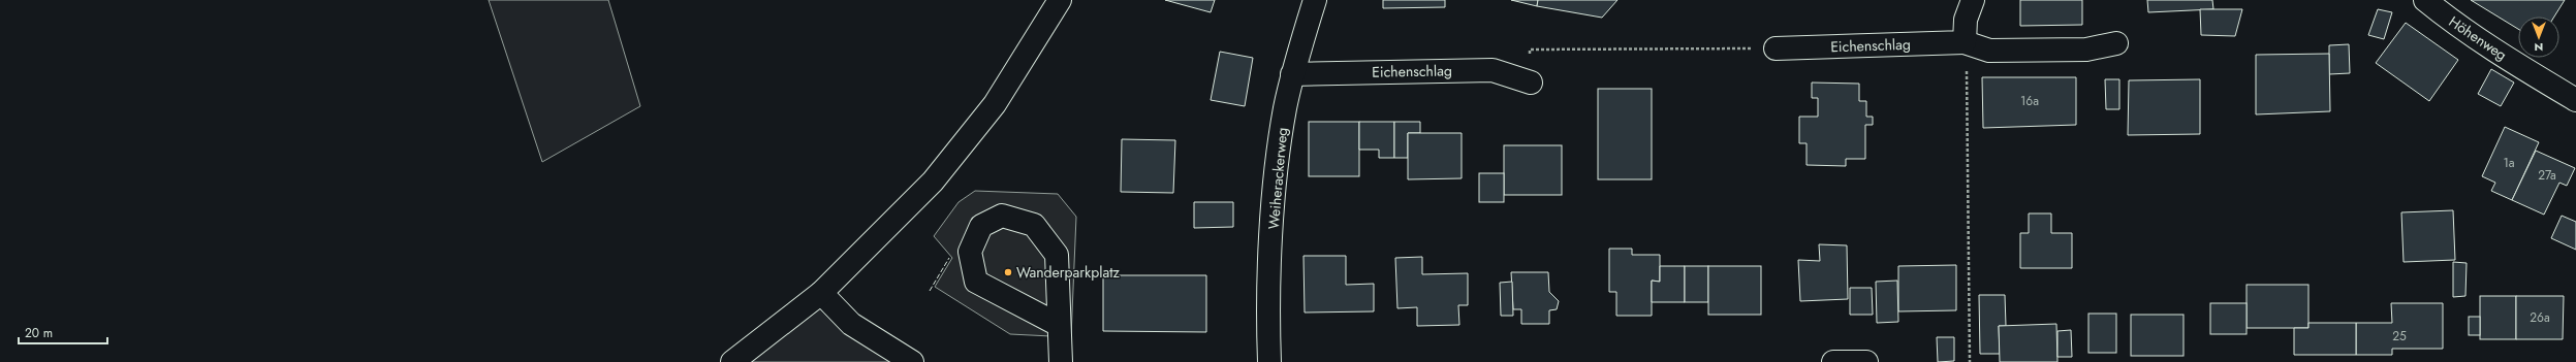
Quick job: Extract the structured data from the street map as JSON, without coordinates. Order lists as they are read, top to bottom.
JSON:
{
  "streets": {
    "street": ["Höhenweg", "Eichenschlag", "Weiherackerweg"]
  },
  "crossings": [
    ["Eichenschlag", "Weiherackerweg"]
  ],
  "places": ["Wanderparkplatz"],
  "house_numbers": [
    "16a",
    "1a",
    "27a",
    "26a",
    "25"
  ],
  "scale_bar": "20 m",
  "north": "bottom"
}
